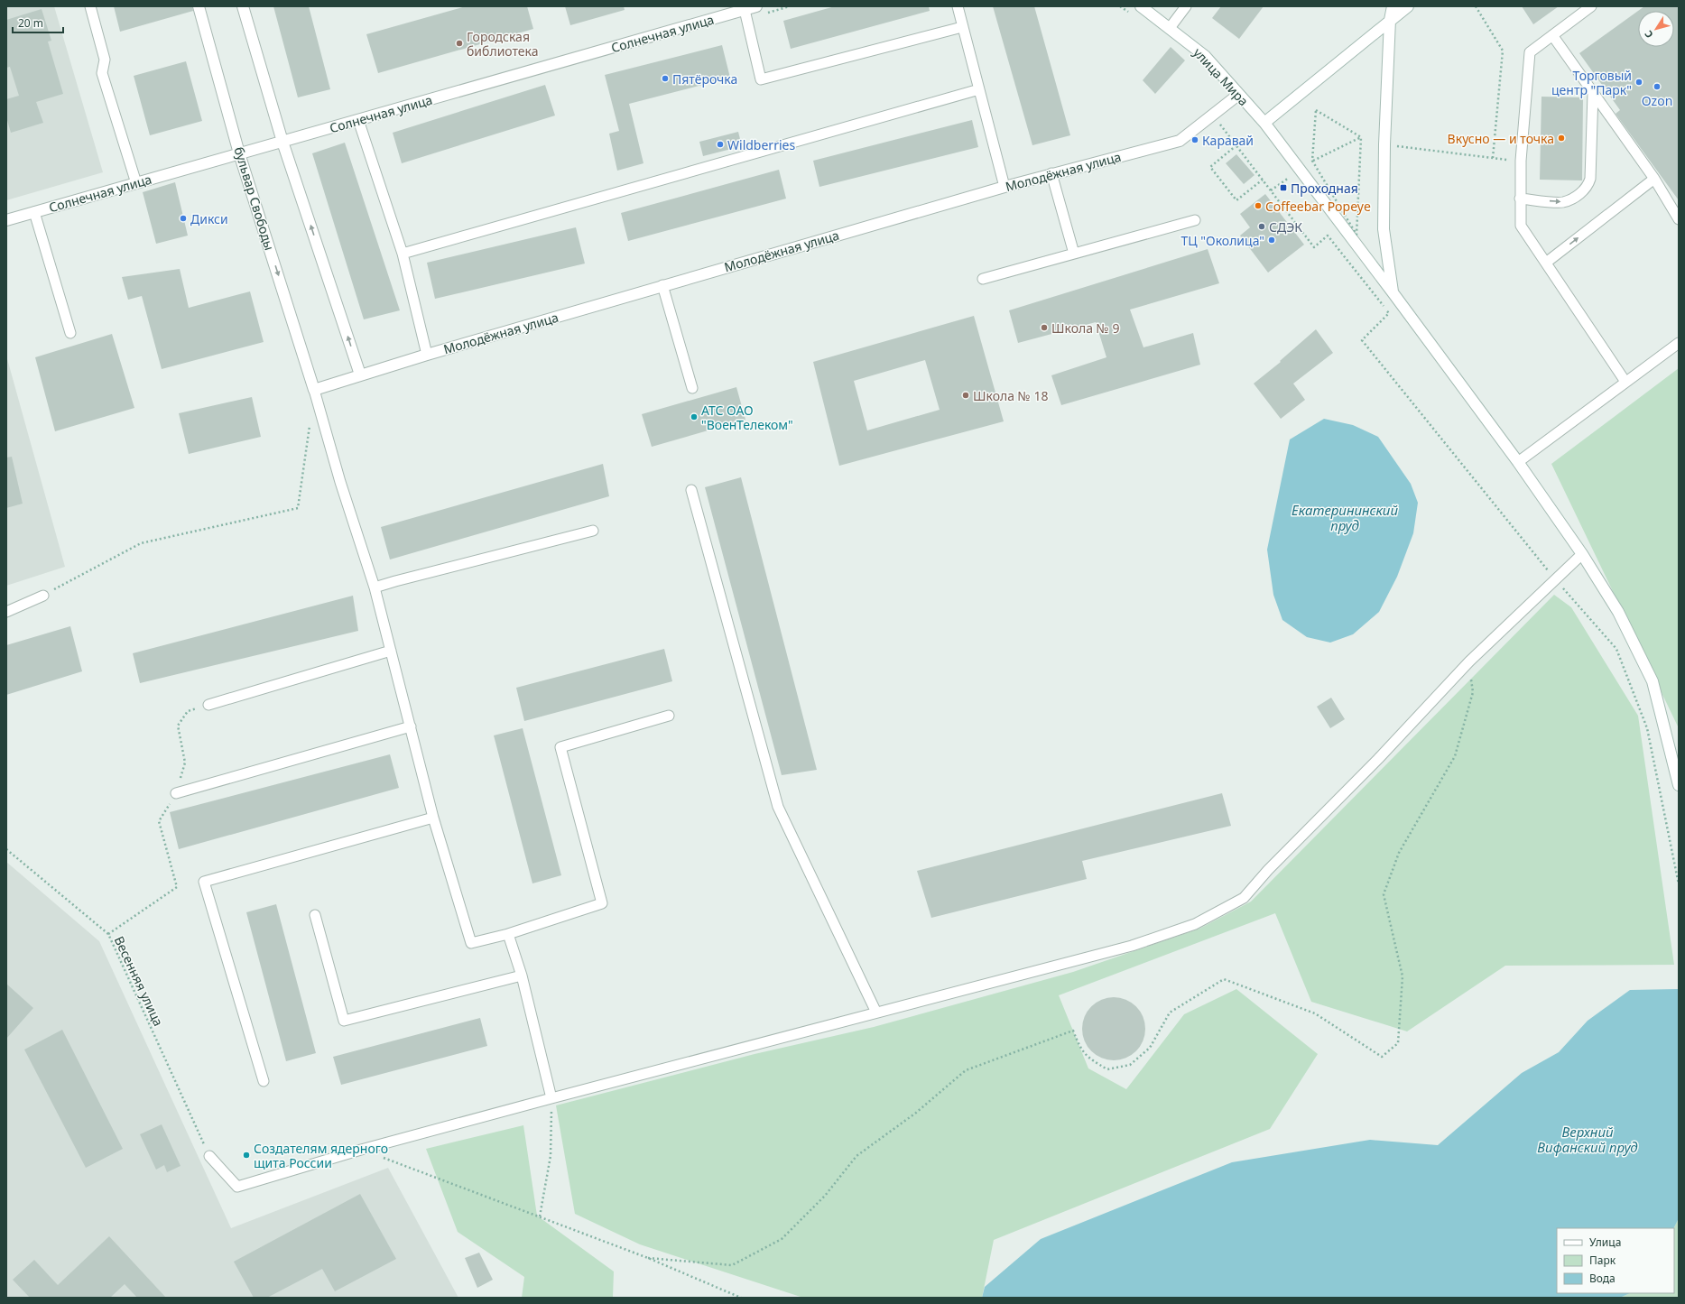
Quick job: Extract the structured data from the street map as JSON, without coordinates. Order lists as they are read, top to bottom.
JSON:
{
  "streets": {
    "street": [
      "Солнечная улица",
      "улица Мира",
      "Молодёжная улица",
      "бульвар Свободы"
    ],
    "path": ["Весенняя улица"]
  },
  "crossings": [
    ["Солнечная улица", "бульвар Свободы"],
    ["улица Мира", "Молодёжная улица"],
    ["Молодёжная улица", "бульвар Свободы"]
  ],
  "water": ["Екатерининский пруд", "Верхний Вифанский пруд"],
  "places": {
    "other": [
      "Городская библиотека",
      "Пятёрочка",
      "Торговый центр \"Парк\"",
      "Ozon",
      "Вкусно — и точка",
      "Каравай",
      "Wildberries",
      "Coffeebar Popeye",
      "Дикси",
      "СДЭК",
      "ТЦ \"Околица\"",
      "Школа № 9",
      "Школа № 18",
      "АТС ОАО \"ВоенТелеком\"",
      "Создателям ядерного щита России"
    ],
    "transit": ["Проходная"]
  },
  "legend": ["Улица", "Парк", "Вода"],
  "scale_bar": "20 m",
  "north": "bottom left"
}
